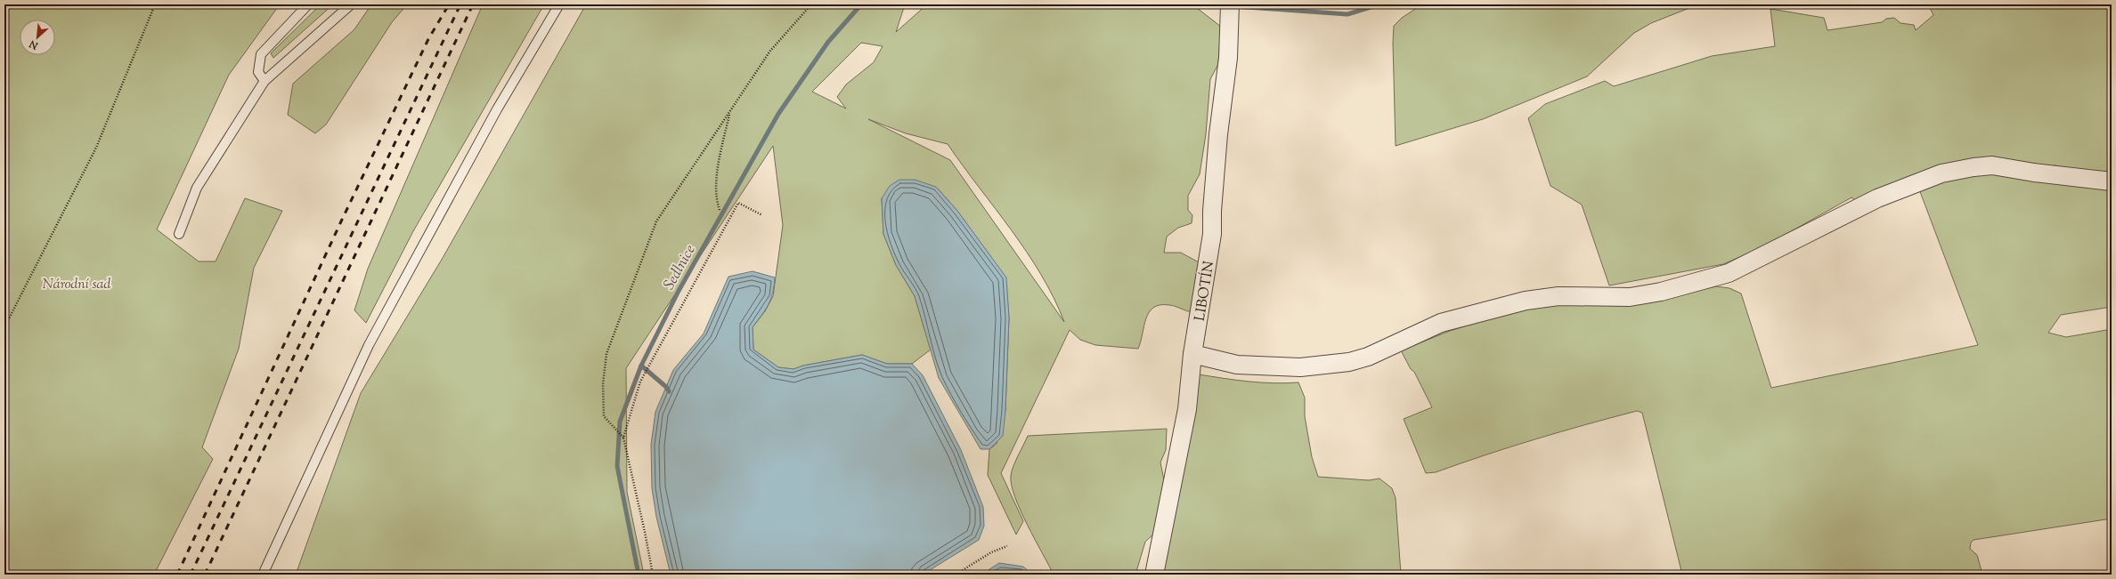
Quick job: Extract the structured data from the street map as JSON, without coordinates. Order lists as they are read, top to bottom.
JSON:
{
  "streets": {
    "street": ["LIBOTÍN"]
  },
  "water": ["Sedlnice"],
  "parks": ["Národní sad"],
  "north": "bottom left"
}
